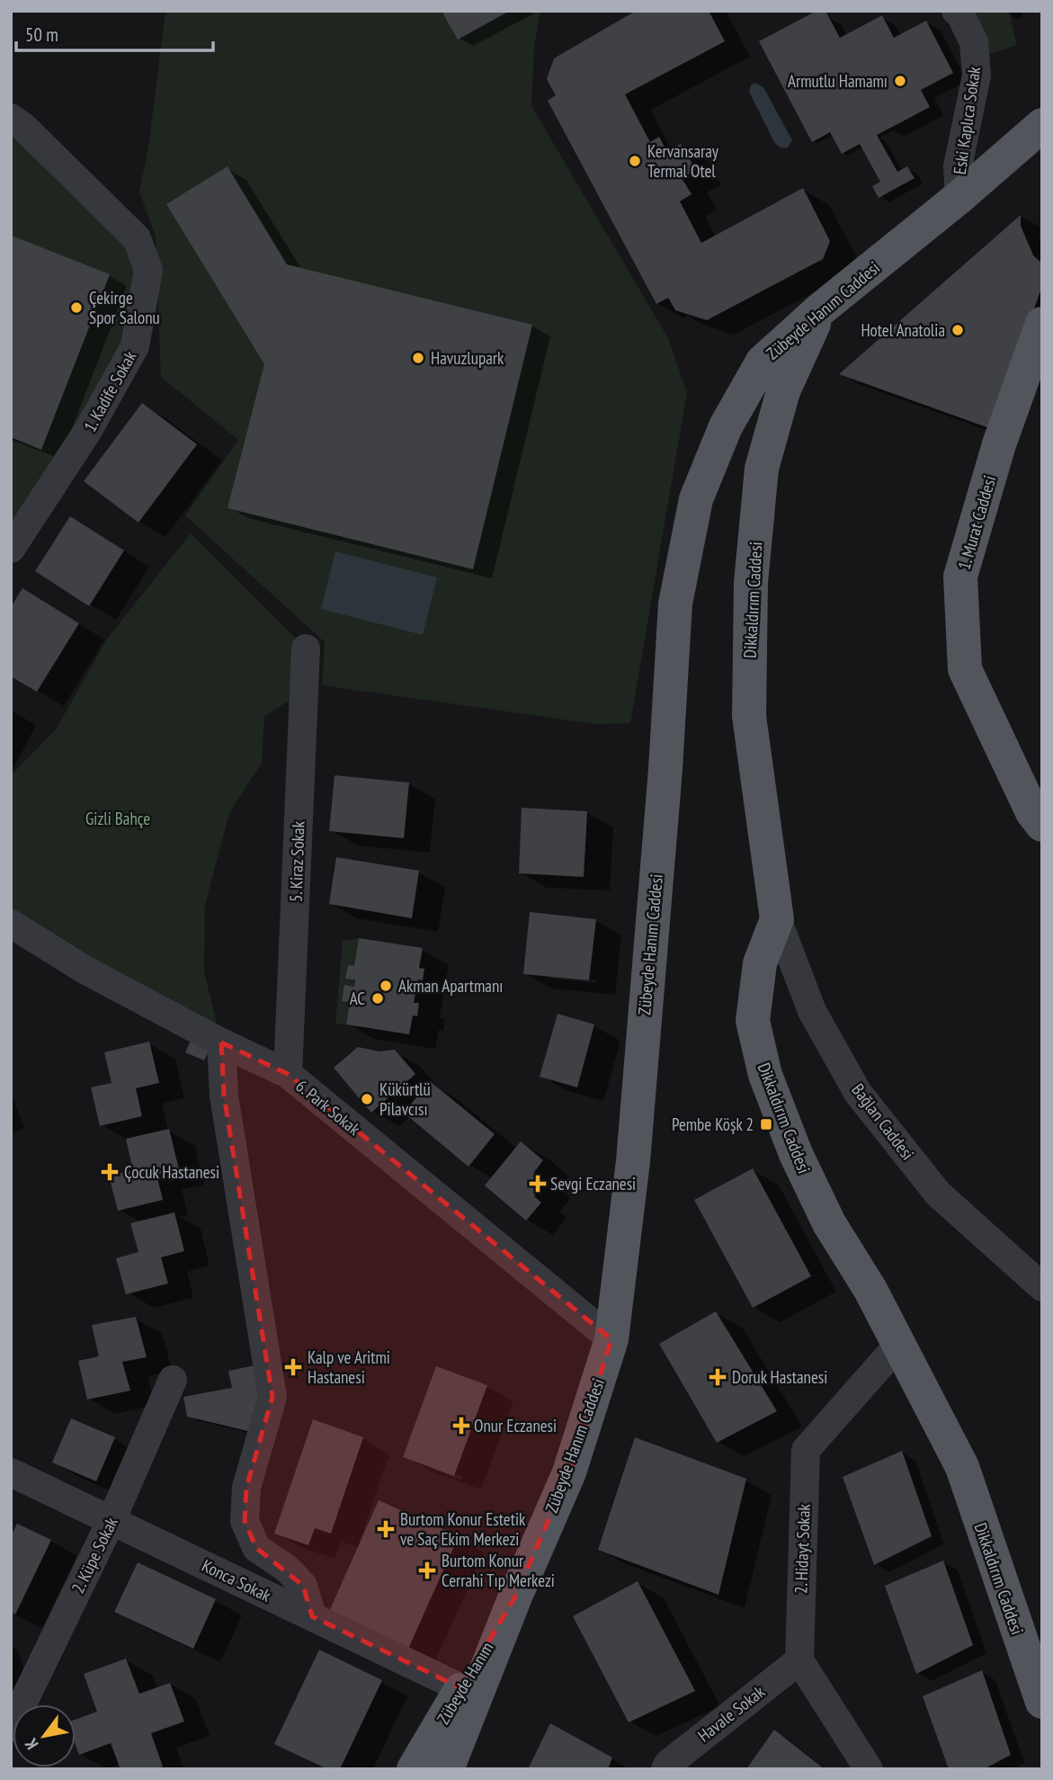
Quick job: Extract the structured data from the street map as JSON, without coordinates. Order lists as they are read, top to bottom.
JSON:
{
  "streets": {
    "main road": [
      "Zübeyde Hanım Caddesi",
      "1. Murat Caddesi",
      "Dikkaldırım Caddesi",
      "Zübeyde Hanım"
    ],
    "street": [
      "Eski Kaplıca Sokak",
      "1. Kadife Sokak",
      "5. Kiraz Sokak",
      "6. Park Sokak",
      "Bağlan Caddesi",
      "2. Hidayt Sokak",
      "2. Küpe Sokak",
      "Konca Sokak",
      "Havale Sokak"
    ]
  },
  "crossings": [
    ["Eski Kaplıca Sokak", "Zübeyde Hanım Caddesi"],
    ["Zübeyde Hanım Caddesi", "Dikkaldırım Caddesi"],
    ["Zübeyde Hanım Caddesi", "6. Park Sokak"],
    ["Zübeyde Hanım Caddesi", "Zübeyde Hanım"],
    ["Dikkaldırım Caddesi", "Bağlan Caddesi"],
    ["Dikkaldırım Caddesi", "2. Hidayt Sokak"],
    ["5. Kiraz Sokak", "6. Park Sokak"],
    ["2. Hidayt Sokak", "Havale Sokak"],
    ["2. Küpe Sokak", "Konca Sokak"],
    ["Konca Sokak", "Zübeyde Hanım"]
  ],
  "parks": ["Gizli Bahçe"],
  "places": {
    "other": [
      "Armutlu Hamamı",
      "Kervansaray Termal Otel",
      "Çekirge Spor Salonu",
      "Hotel Anatolia",
      "Havuzlupark",
      "Akman Apartmanı",
      "AC",
      "Kükürtlü Pilavcısı"
    ],
    "transit": ["Pembe Köşk 2"],
    "health": [
      "Çocuk Hastanesi",
      "Sevgi Eczanesi",
      "Kalp ve Aritmi Hastanesi",
      "Doruk Hastanesi",
      "Onur Eczanesi",
      "Burtom Konur Estetik ve Saç Ekim Merkezi",
      "Burtom Konur Cerrahi Tıp Merkezi"
    ]
  },
  "scale_bar": "50 m",
  "north": "bottom left"
}
